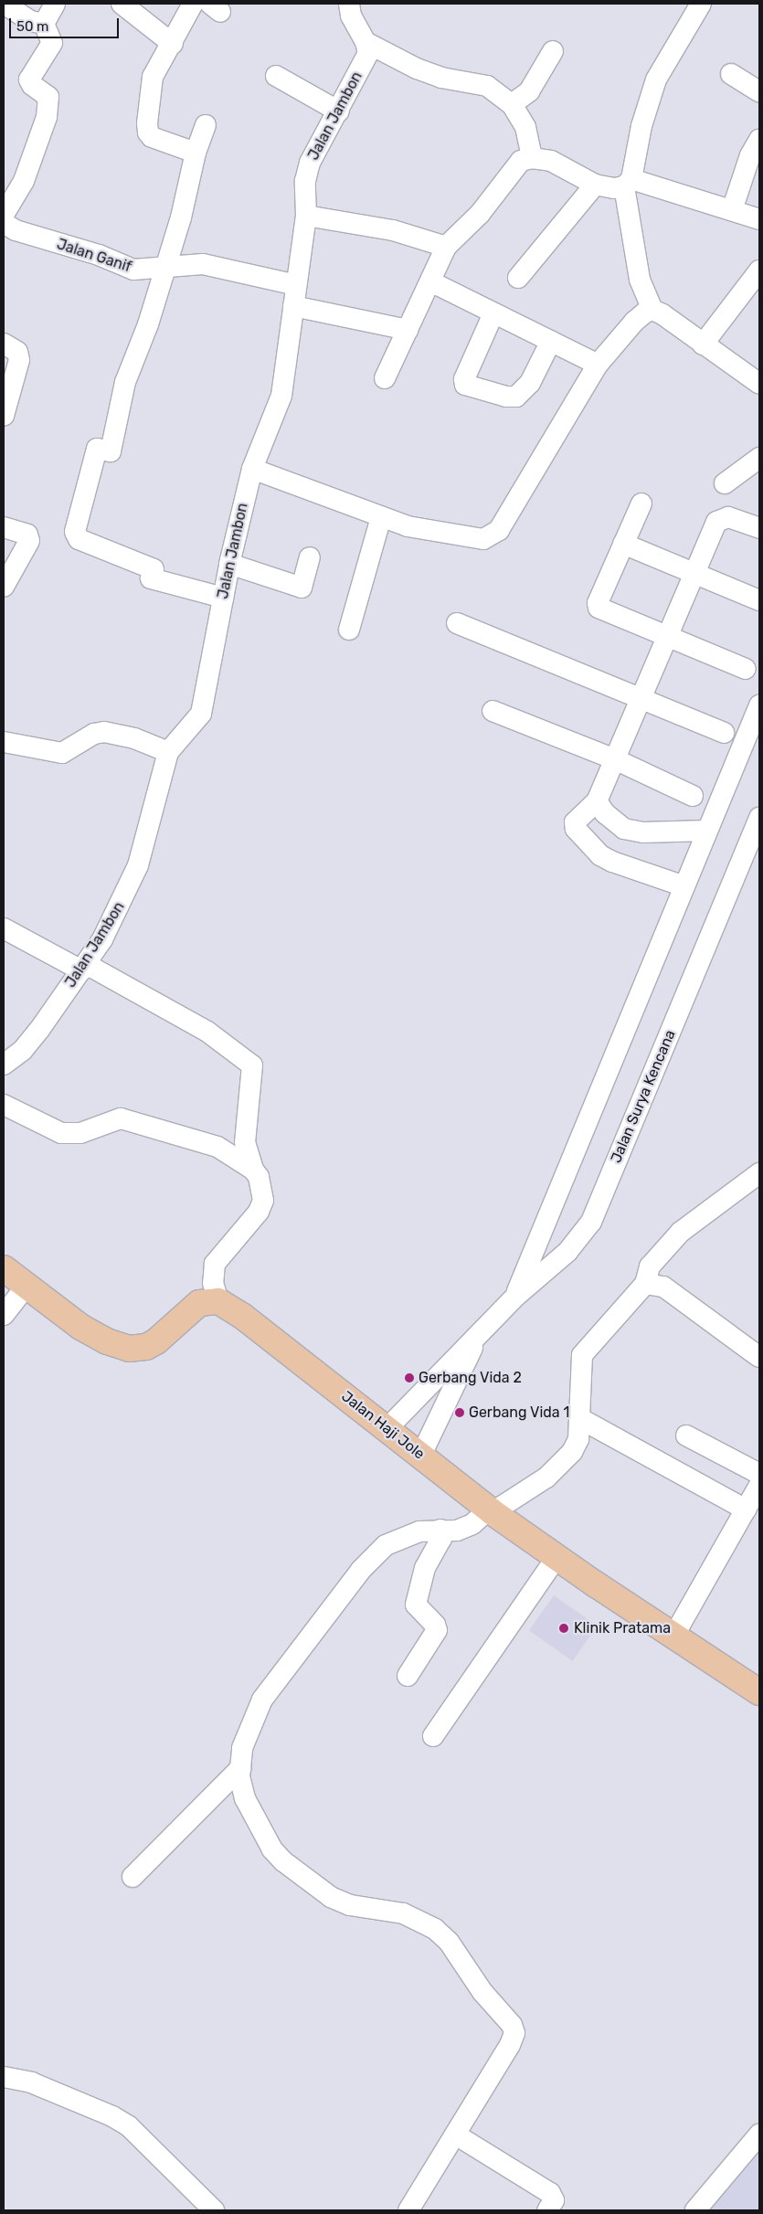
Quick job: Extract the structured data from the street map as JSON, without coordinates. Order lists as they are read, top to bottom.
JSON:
{
  "streets": {
    "main road": ["Jalan Haji Jole"],
    "street": ["Jalan Jambon", "Jalan Ganif", "Jalan Surya Kencana"]
  },
  "crossings": [
    ["Jalan Jambon", "Jalan Ganif"],
    ["Jalan Surya Kencana", "Jalan Haji Jole"]
  ],
  "places": ["Gerbang Vida 2", "Gerbang Vida 1", "Klinik Pratama"],
  "scale_bar": "50 m"
}
